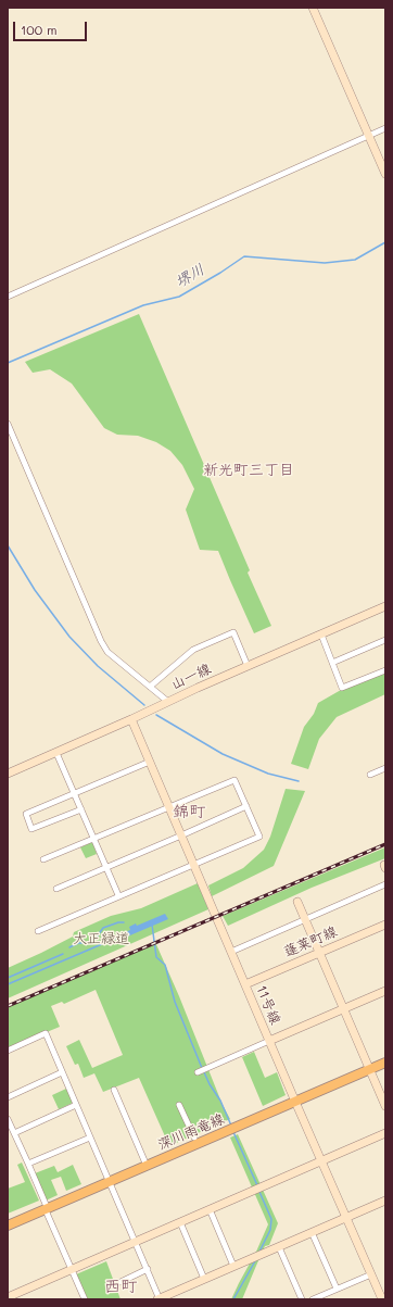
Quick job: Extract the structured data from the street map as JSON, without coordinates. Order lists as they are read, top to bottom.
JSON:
{
  "streets": {
    "main road": ["深川雨竜線"],
    "street": ["山一線", "蓬莱町線", "11号線"]
  },
  "crossings": [
    ["山一線", "11号線"],
    ["蓬莱町線", "11号線"],
    ["11号線", "深川雨竜線"]
  ],
  "districts": ["新光町三丁目", "錦町", "西町"],
  "water": ["堺川"],
  "parks": ["大正緑道"],
  "scale_bar": "100 m"
}
